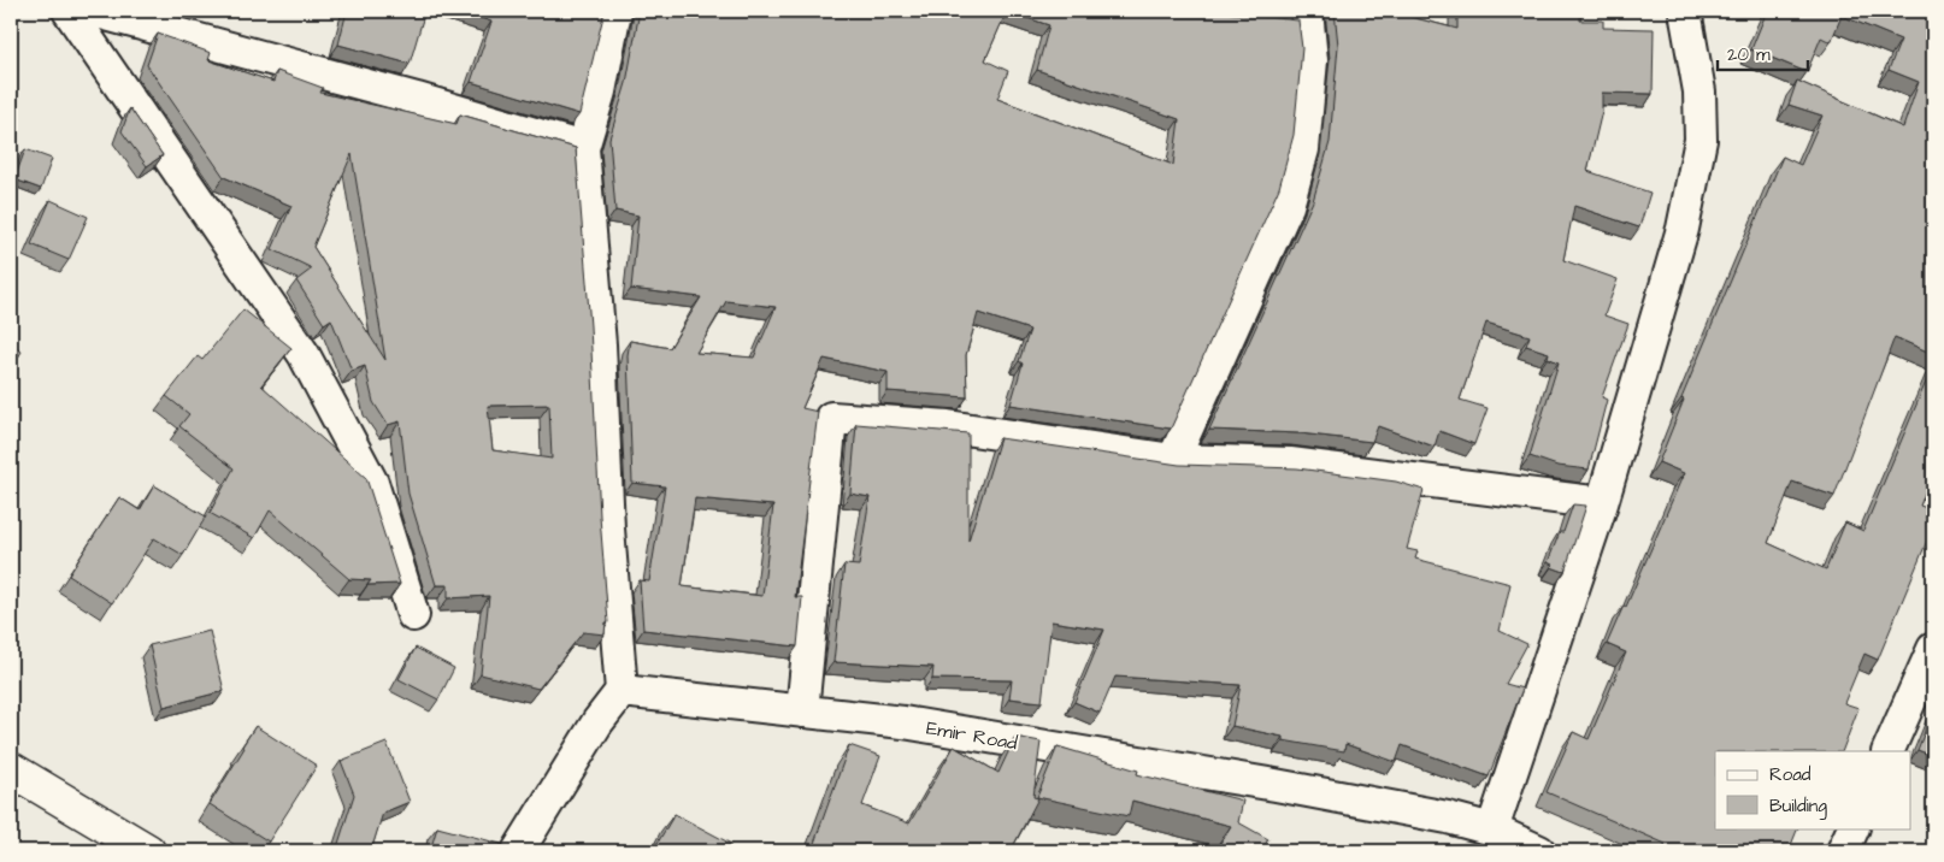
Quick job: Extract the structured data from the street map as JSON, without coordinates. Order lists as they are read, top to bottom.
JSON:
{
  "streets": {
    "street": ["Emir Road"]
  },
  "legend": ["Road", "Building"],
  "scale_bar": "20 m"
}
